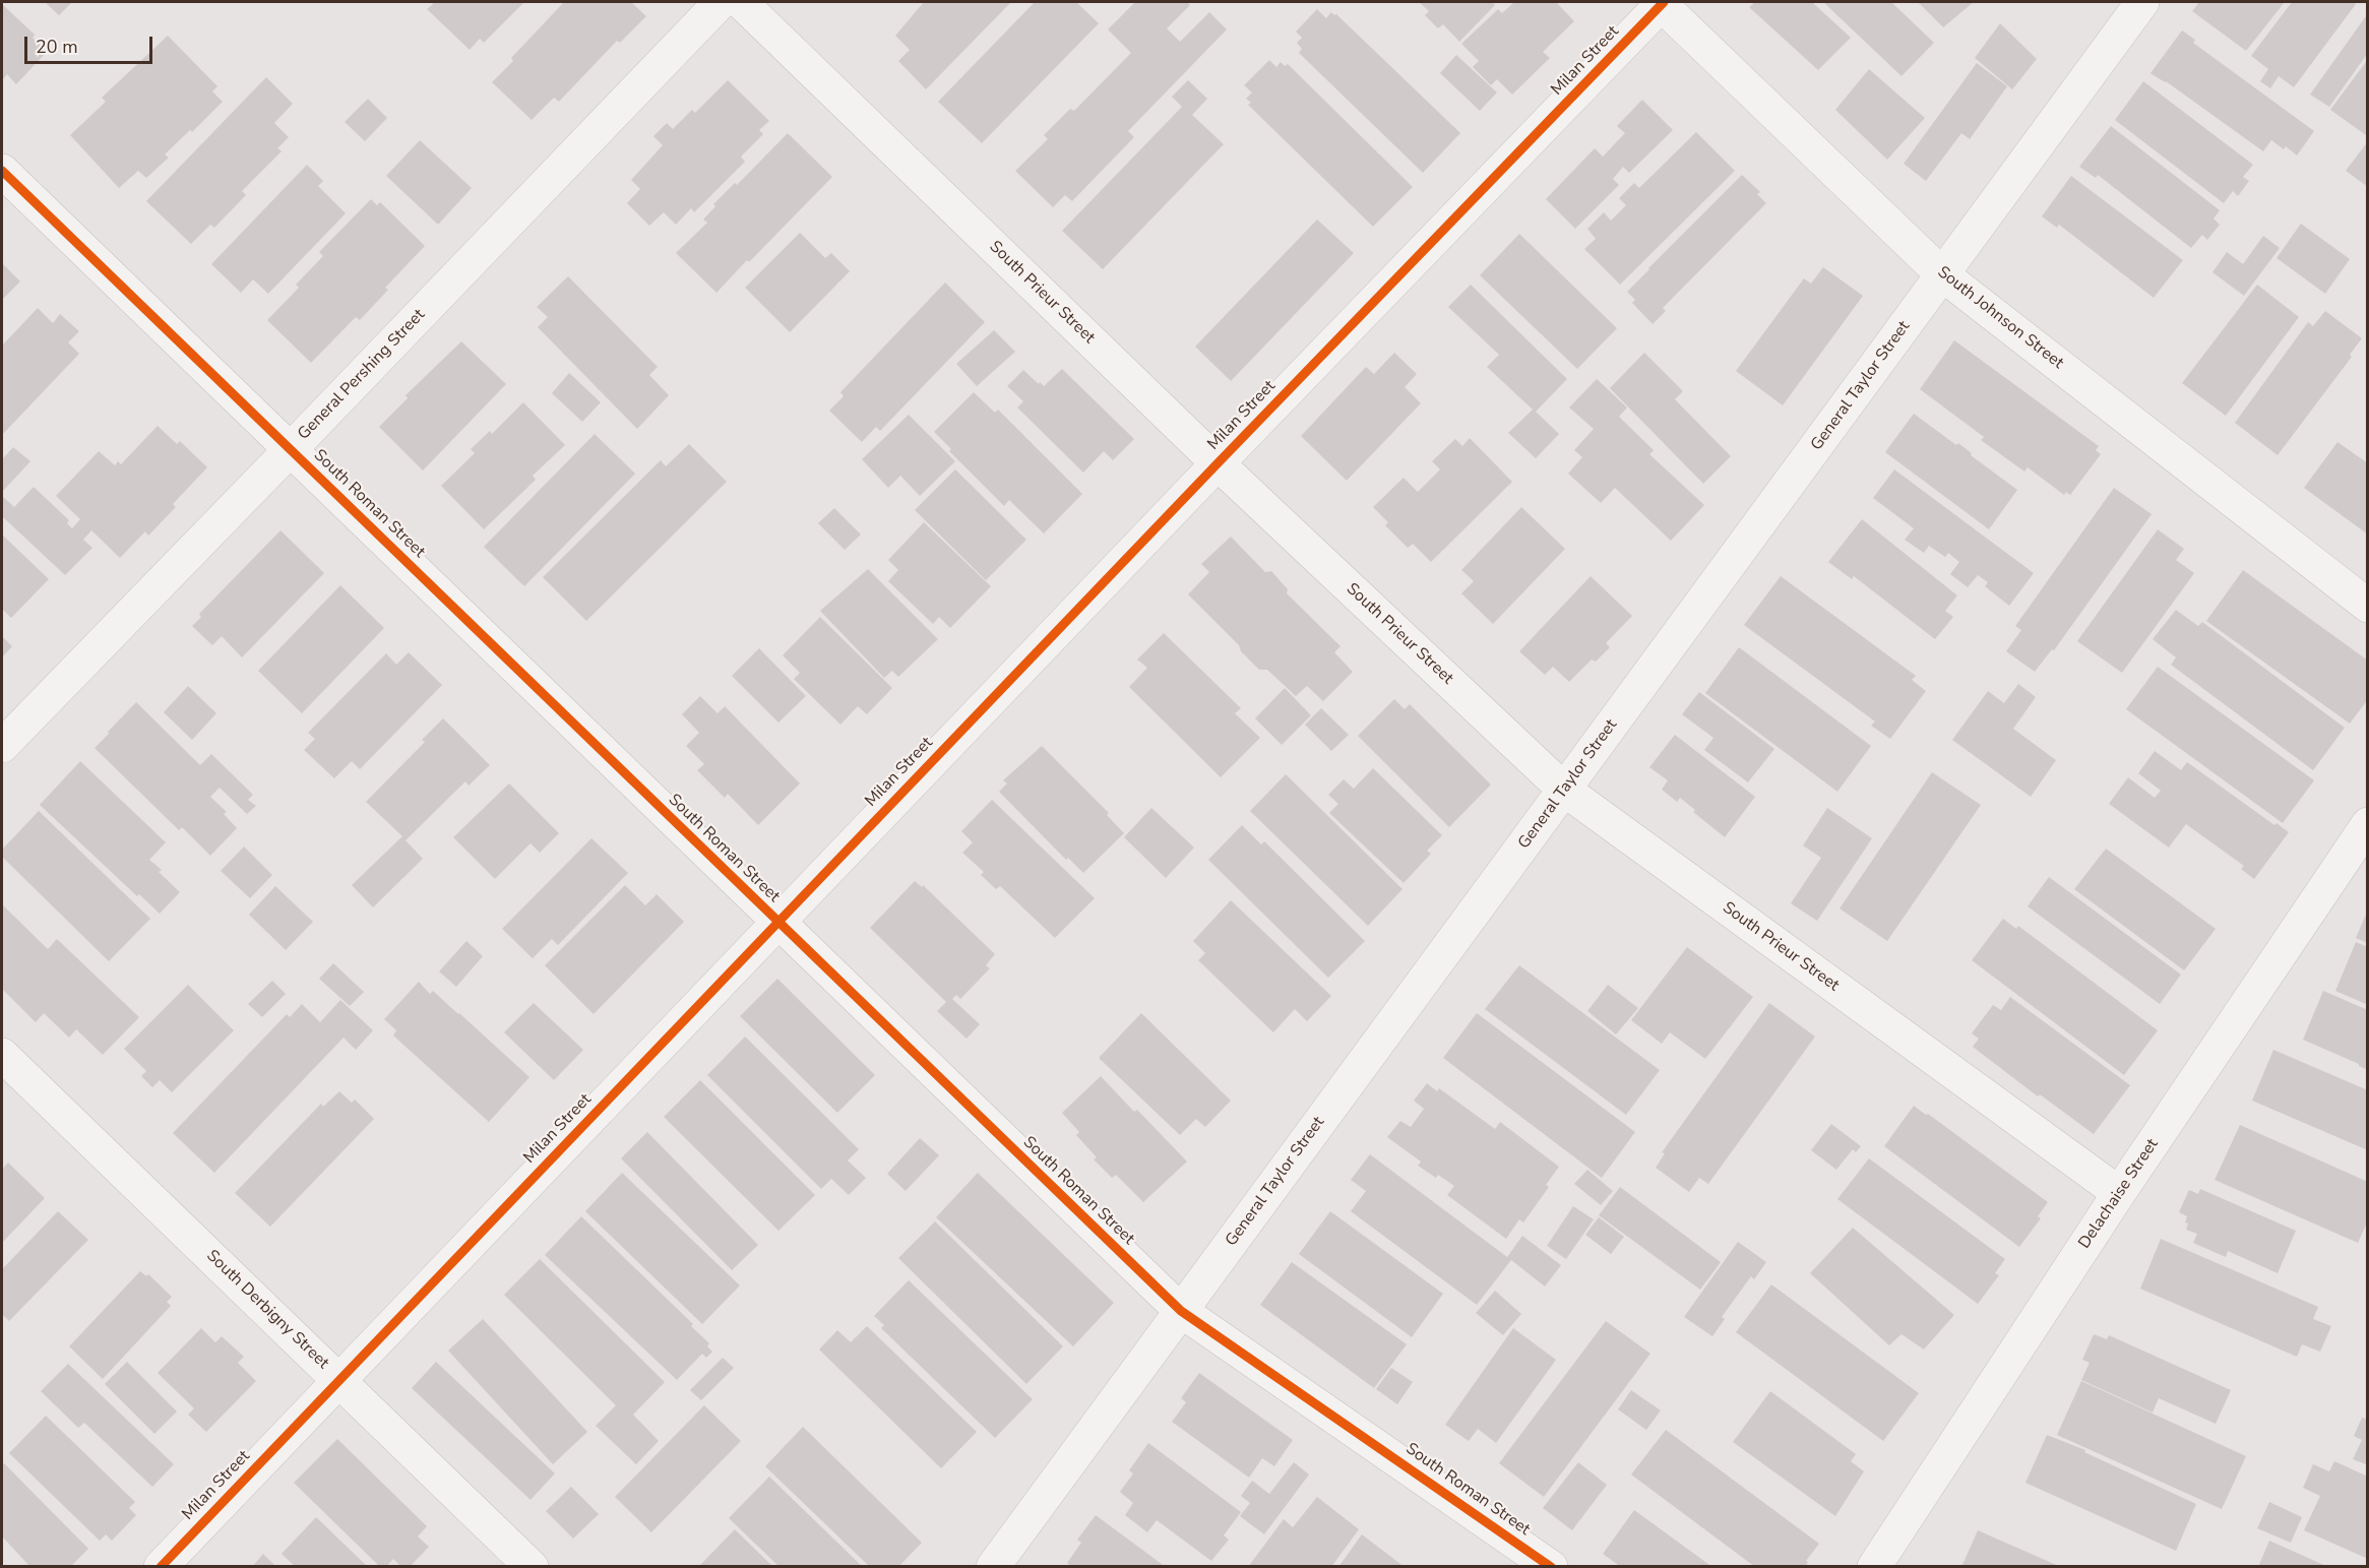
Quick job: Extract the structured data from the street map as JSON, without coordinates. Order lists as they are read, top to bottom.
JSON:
{
  "streets": {
    "street": [
      "Milan Street",
      "South Prieur Street",
      "South Johnson Street",
      "General Pershing Street",
      "General Taylor Street",
      "South Roman Street",
      "Delachaise Street",
      "South Derbigny Street"
    ]
  },
  "crossings": [
    ["Milan Street", "South Prieur Street"],
    ["Milan Street", "South Johnson Street"],
    ["Milan Street", "South Roman Street"],
    ["Milan Street", "South Derbigny Street"],
    ["South Prieur Street", "General Taylor Street"],
    ["South Prieur Street", "Delachaise Street"],
    ["South Johnson Street", "General Taylor Street"],
    ["General Pershing Street", "South Roman Street"],
    ["General Taylor Street", "South Roman Street"]
  ],
  "scale_bar": "20 m"
}
